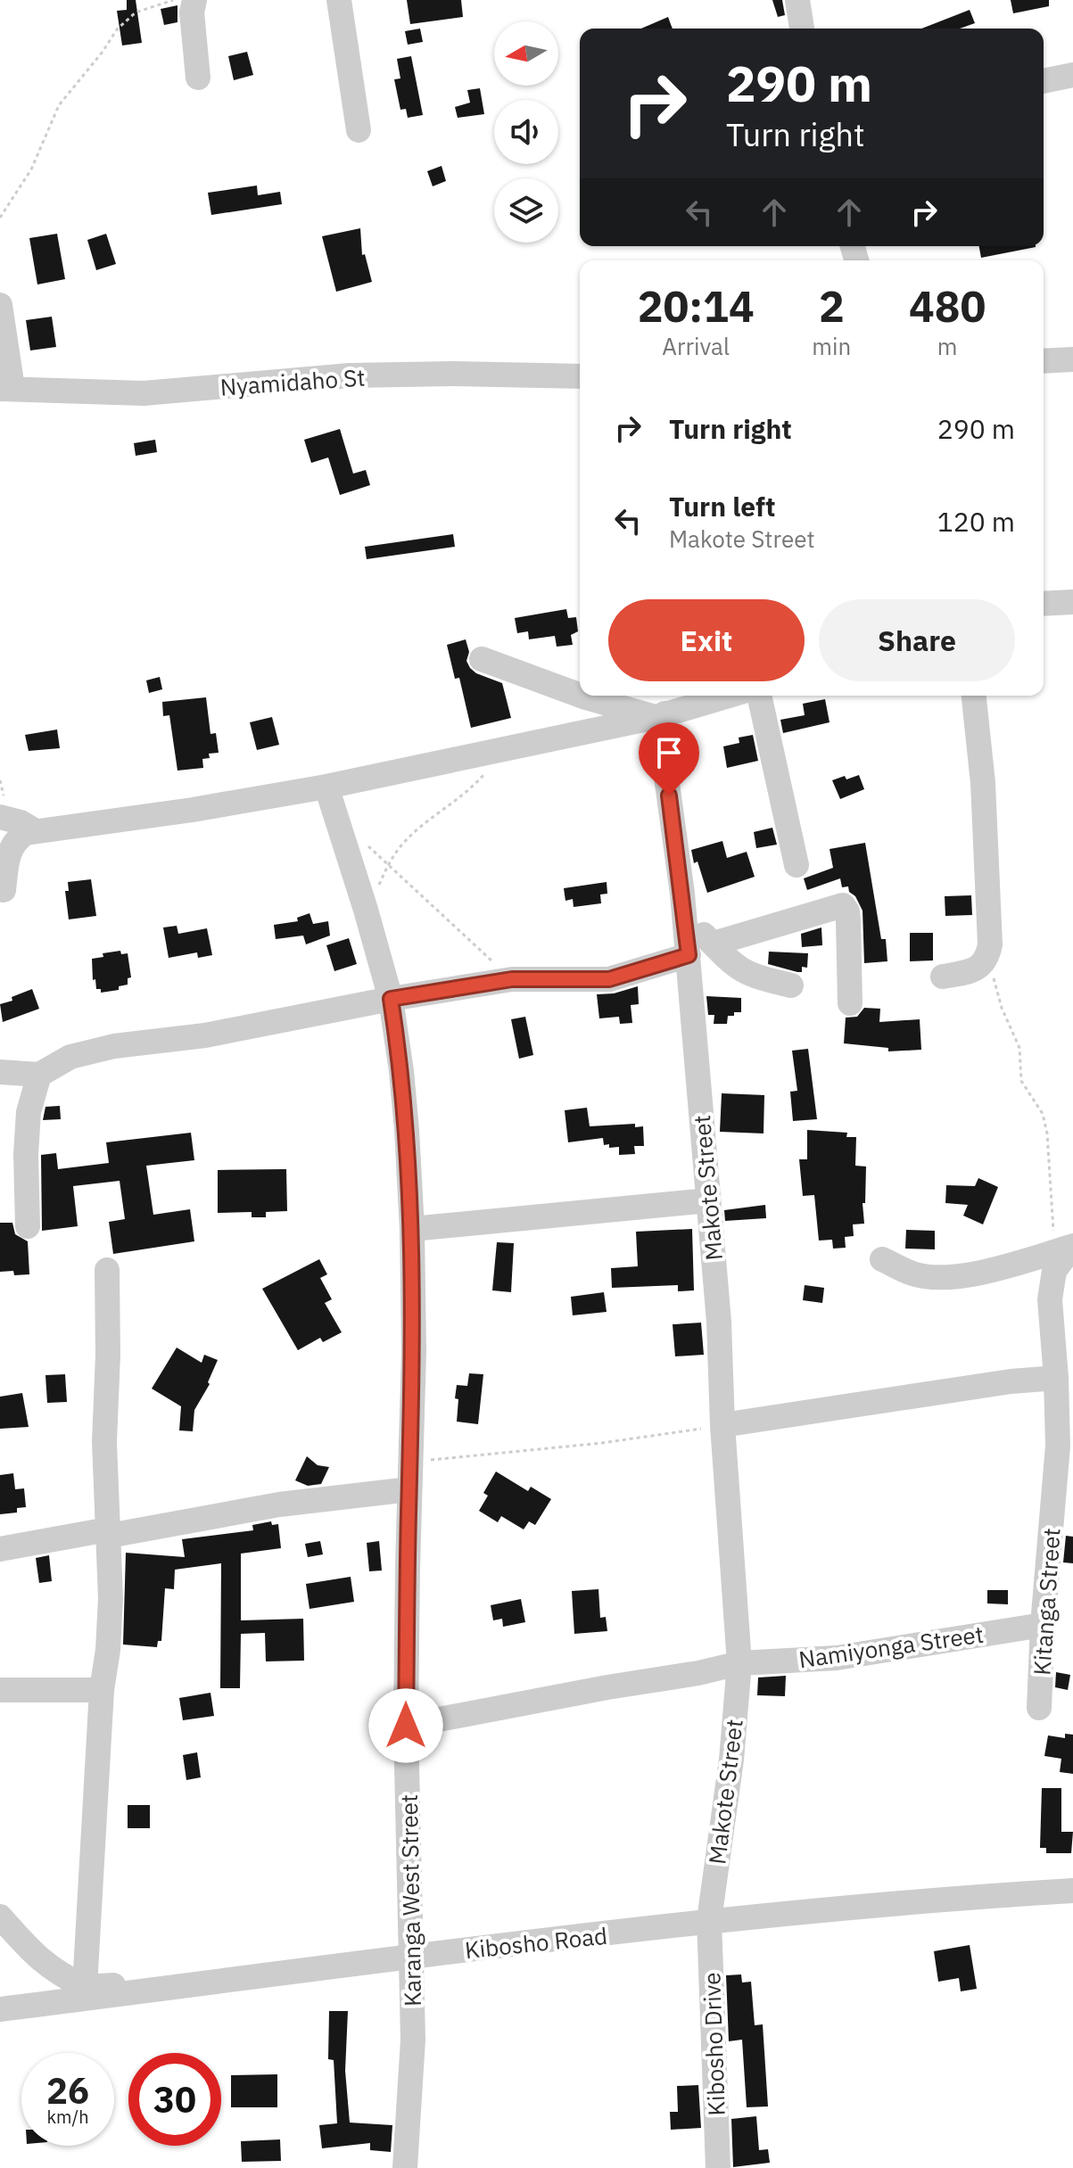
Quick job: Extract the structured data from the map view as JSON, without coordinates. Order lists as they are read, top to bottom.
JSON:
{
  "streets": {
    "street": [
      "Nyamidaho St",
      "Makote Street",
      "Kitanga Street",
      "Namiyonga Street",
      "Karanga West Street",
      "Kibosho Road",
      "Kibosho Drive"
    ]
  },
  "crossings": [
    ["Makote Street", "Namiyonga Street"],
    ["Makote Street", "Kibosho Road"],
    ["Makote Street", "Kibosho Drive"],
    ["Kitanga Street", "Namiyonga Street"],
    ["Karanga West Street", "Kibosho Road"],
    ["Kibosho Road", "Kibosho Drive"]
  ],
  "north": "left",
  "page": {
    "turn": ["290 m", "Turn right"],
    "eta": [
      "20:14",
      "Arrival",
      "2",
      "min",
      "480",
      "m"
    ],
    "list": [
      {
        "name": "Turn right",
        "value": "290 m"
      },
      {
        "name": "Turn left",
        "note": "Makote Street",
        "value": "120 m"
      }
    ],
    "buttons": ["Exit", "Share"],
    "speed": "26 km/h",
    "limit": "30"
  }
}
